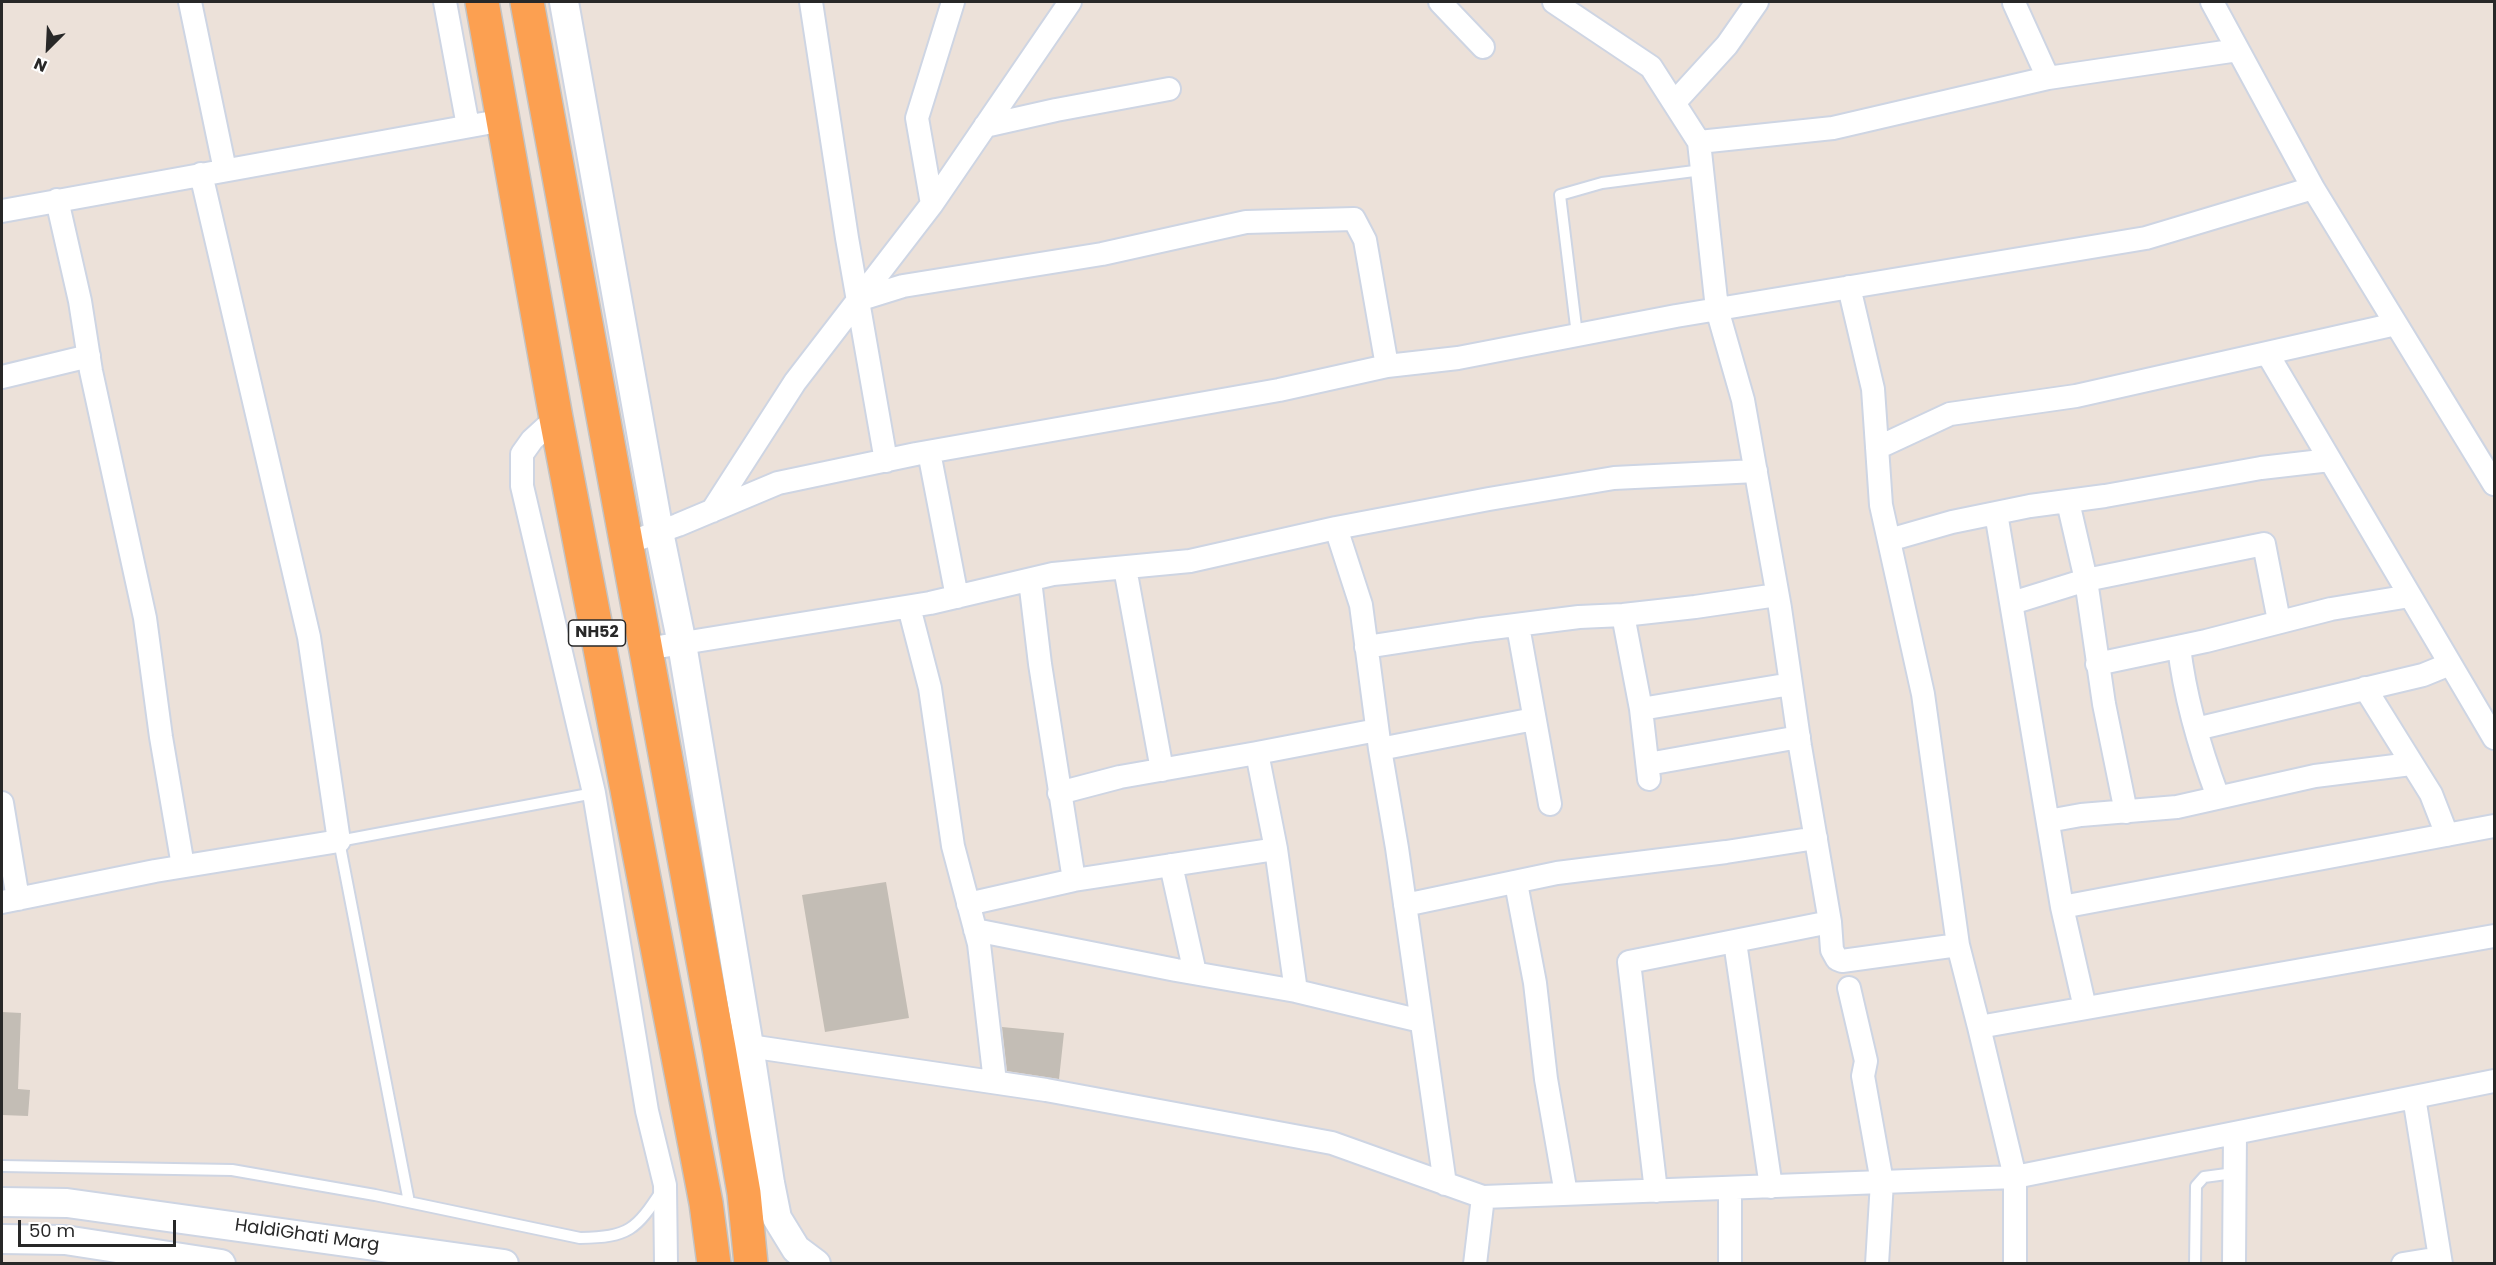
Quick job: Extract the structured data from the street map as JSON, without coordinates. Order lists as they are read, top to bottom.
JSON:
{
  "streets": {
    "highway": ["NH52"],
    "street": ["HaldiGhati Marg"]
  },
  "scale_bar": "50 m",
  "north": "bottom left"
}
